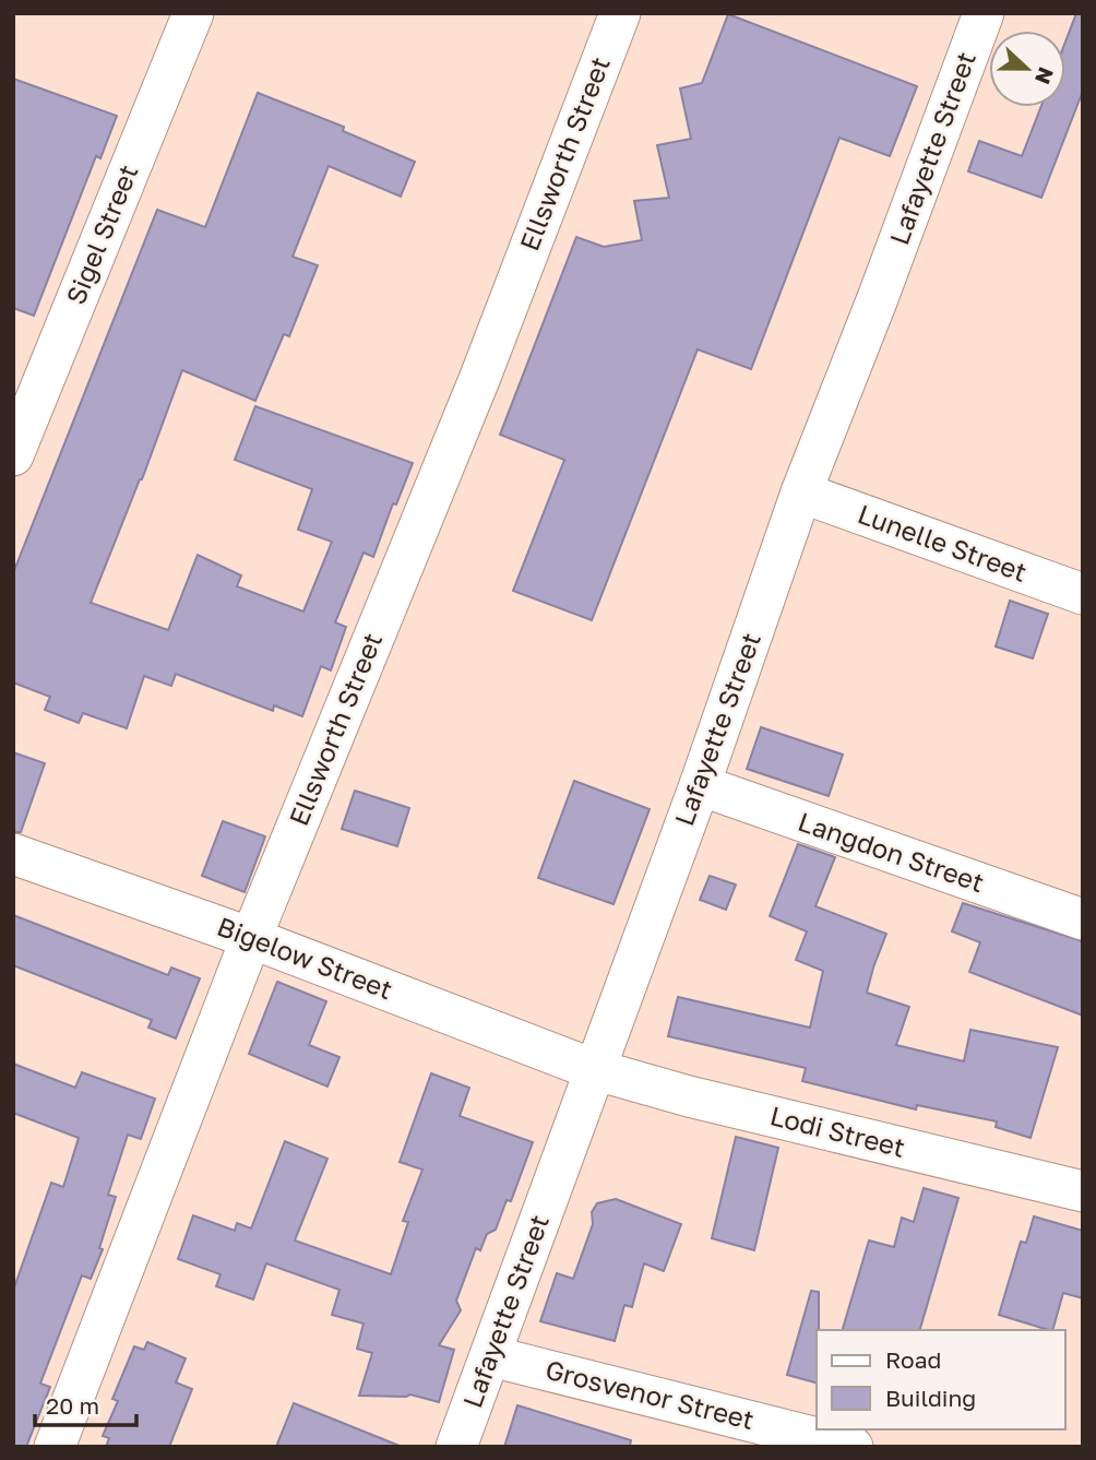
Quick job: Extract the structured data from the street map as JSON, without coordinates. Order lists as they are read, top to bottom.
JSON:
{
  "streets": {
    "street": [
      "Lafayette Street",
      "Ellsworth Street",
      "Sigel Street",
      "Lunelle Street",
      "Langdon Street",
      "Bigelow Street",
      "Lodi Street",
      "Grosvenor Street"
    ]
  },
  "crossings": [
    ["Lafayette Street", "Lunelle Street"],
    ["Lafayette Street", "Langdon Street"],
    ["Lafayette Street", "Bigelow Street"],
    ["Lafayette Street", "Lodi Street"],
    ["Lafayette Street", "Grosvenor Street"],
    ["Ellsworth Street", "Bigelow Street"],
    ["Bigelow Street", "Lodi Street"]
  ],
  "legend": ["Road", "Building"],
  "scale_bar": "20 m",
  "north": "right"
}
